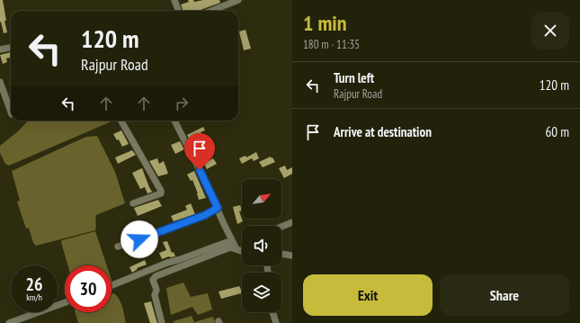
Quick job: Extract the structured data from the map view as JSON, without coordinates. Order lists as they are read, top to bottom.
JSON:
{
  "north": "top right",
  "page": {
    "heading": ["1 min", "180 m · 11:35"],
    "turn": ["120 m", "Rajpur Road"],
    "list": [
      {
        "name": "Turn left",
        "note": "Rajpur Road",
        "value": "120 m"
      },
      {
        "name": "Arrive at destination",
        "value": "60 m"
      }
    ],
    "speed": "26 km/h",
    "limit": "30",
    "buttons": ["Exit", "Share"]
  }
}
